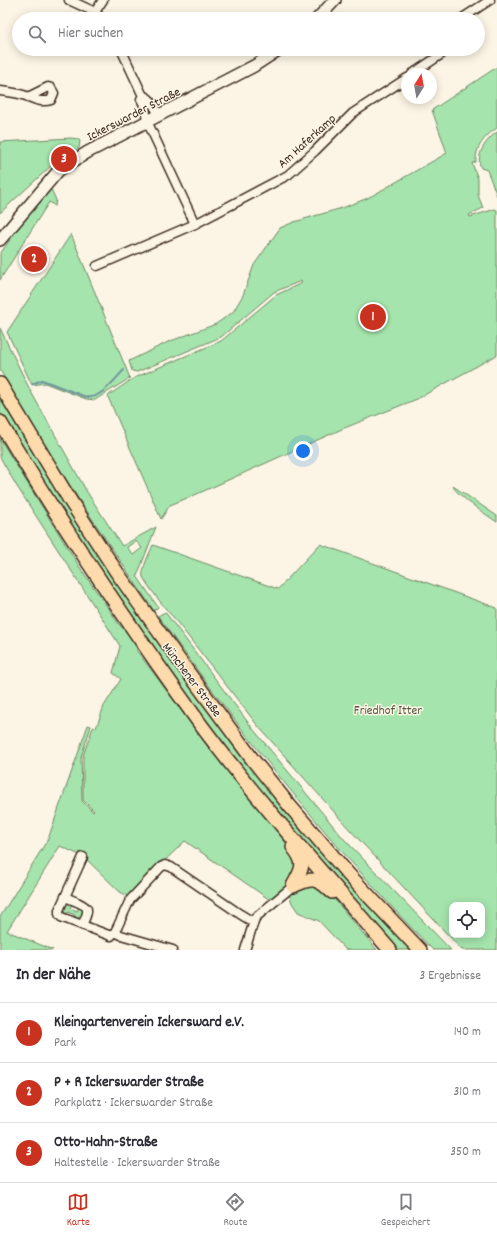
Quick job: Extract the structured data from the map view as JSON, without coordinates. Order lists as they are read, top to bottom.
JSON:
{
  "streets": {
    "main road": ["Ickerswarder Straße", "Münchener Straße"],
    "street": ["Am Haferkamp"]
  },
  "parks": ["Friedhof Itter"],
  "north": "top",
  "page": {
    "search": "Hier suchen",
    "pins": ["3", "2", "1"],
    "heading": ["In der Nähe", "3 Ergebnisse"],
    "list": [
      {
        "mark": "1",
        "name": "Kleingartenverein Ickersward e.V.",
        "note": "Park",
        "value": "140 m"
      },
      {
        "mark": "2",
        "name": "P + R Ickerswarder Straße",
        "note": "Parkplatz · Ickerswarder Straße",
        "value": "310 m"
      },
      {
        "mark": "3",
        "name": "Otto-Hahn-Straße",
        "note": "Haltestelle · Ickerswarder Straße",
        "value": "350 m"
      }
    ],
    "nav": ["Karte", "Route", "Gespeichert"]
  }
}
